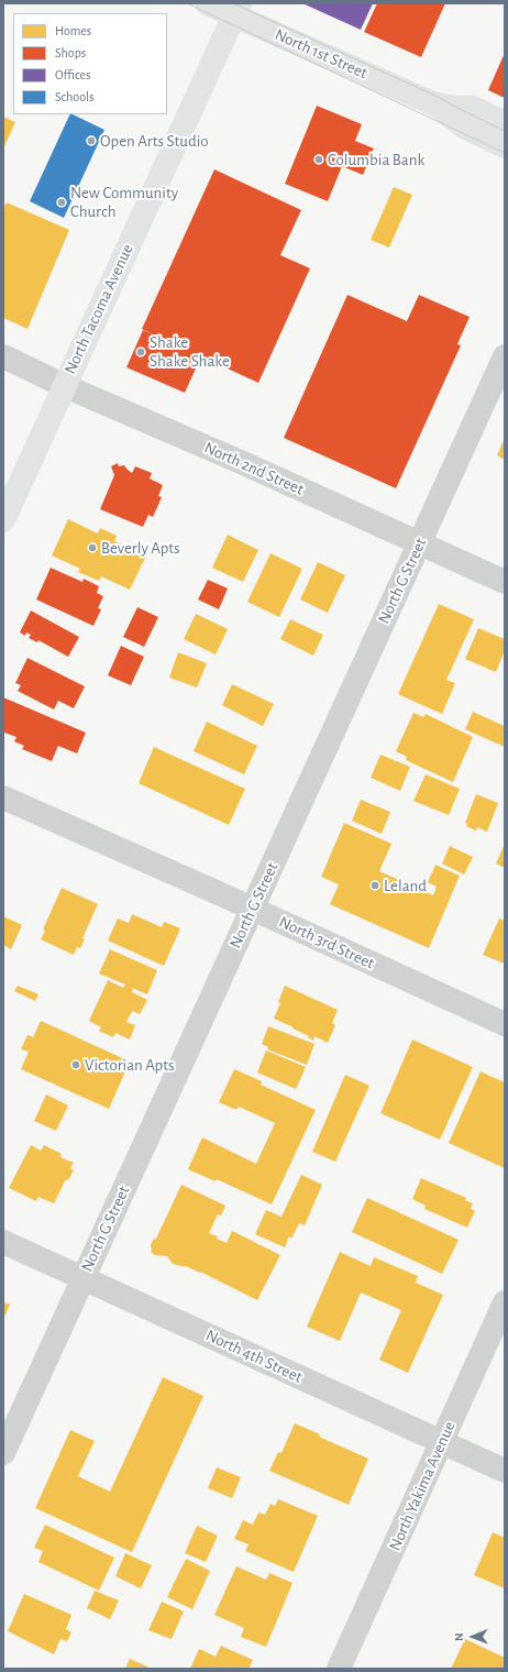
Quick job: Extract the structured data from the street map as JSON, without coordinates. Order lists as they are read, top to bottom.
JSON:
{
  "streets": {
    "street": [
      "North 1st Street",
      "North Tacoma Avenue",
      "North 2nd Street",
      "North G Street",
      "North 3rd Street",
      "North 4th Street",
      "North Yakima Avenue"
    ]
  },
  "crossings": [
    ["North 1st Street", "North Tacoma Avenue"],
    ["North Tacoma Avenue", "North 2nd Street"],
    ["North 2nd Street", "North G Street"],
    ["North G Street", "North 3rd Street"],
    ["North G Street", "North 4th Street"],
    ["North 4th Street", "North Yakima Avenue"]
  ],
  "places": [
    "Open Arts Studio",
    "Columbia Bank",
    "New Community Church",
    "Shake Shake Shake",
    "Beverly Apts",
    "Leland",
    "Victorian Apts"
  ],
  "legend": [
    "Homes",
    "Shops",
    "Offices",
    "Schools"
  ],
  "north": "left"
}
